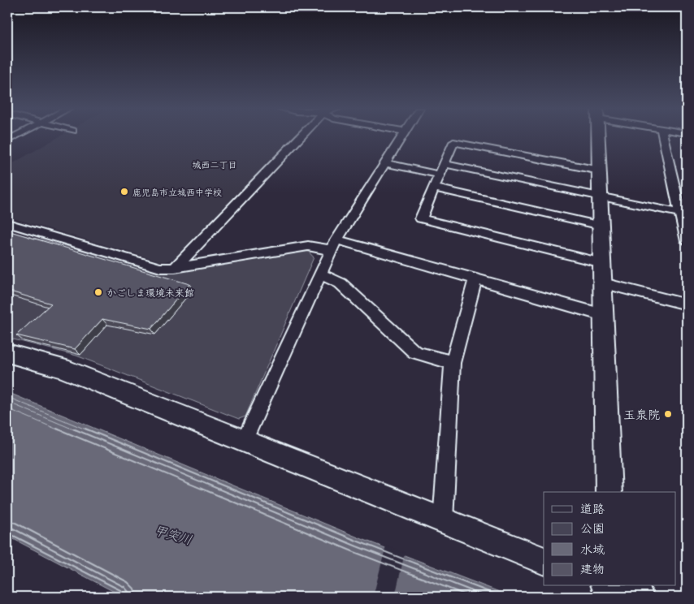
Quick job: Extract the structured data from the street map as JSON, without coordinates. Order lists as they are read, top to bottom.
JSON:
{
  "districts": ["城西二丁目"],
  "water": ["甲突川"],
  "places": ["鹿児島市立城西中学校", "かごしま環境未来館", "玉泉院"],
  "legend": [
    "道路",
    "公園",
    "水域",
    "建物"
  ]
}
